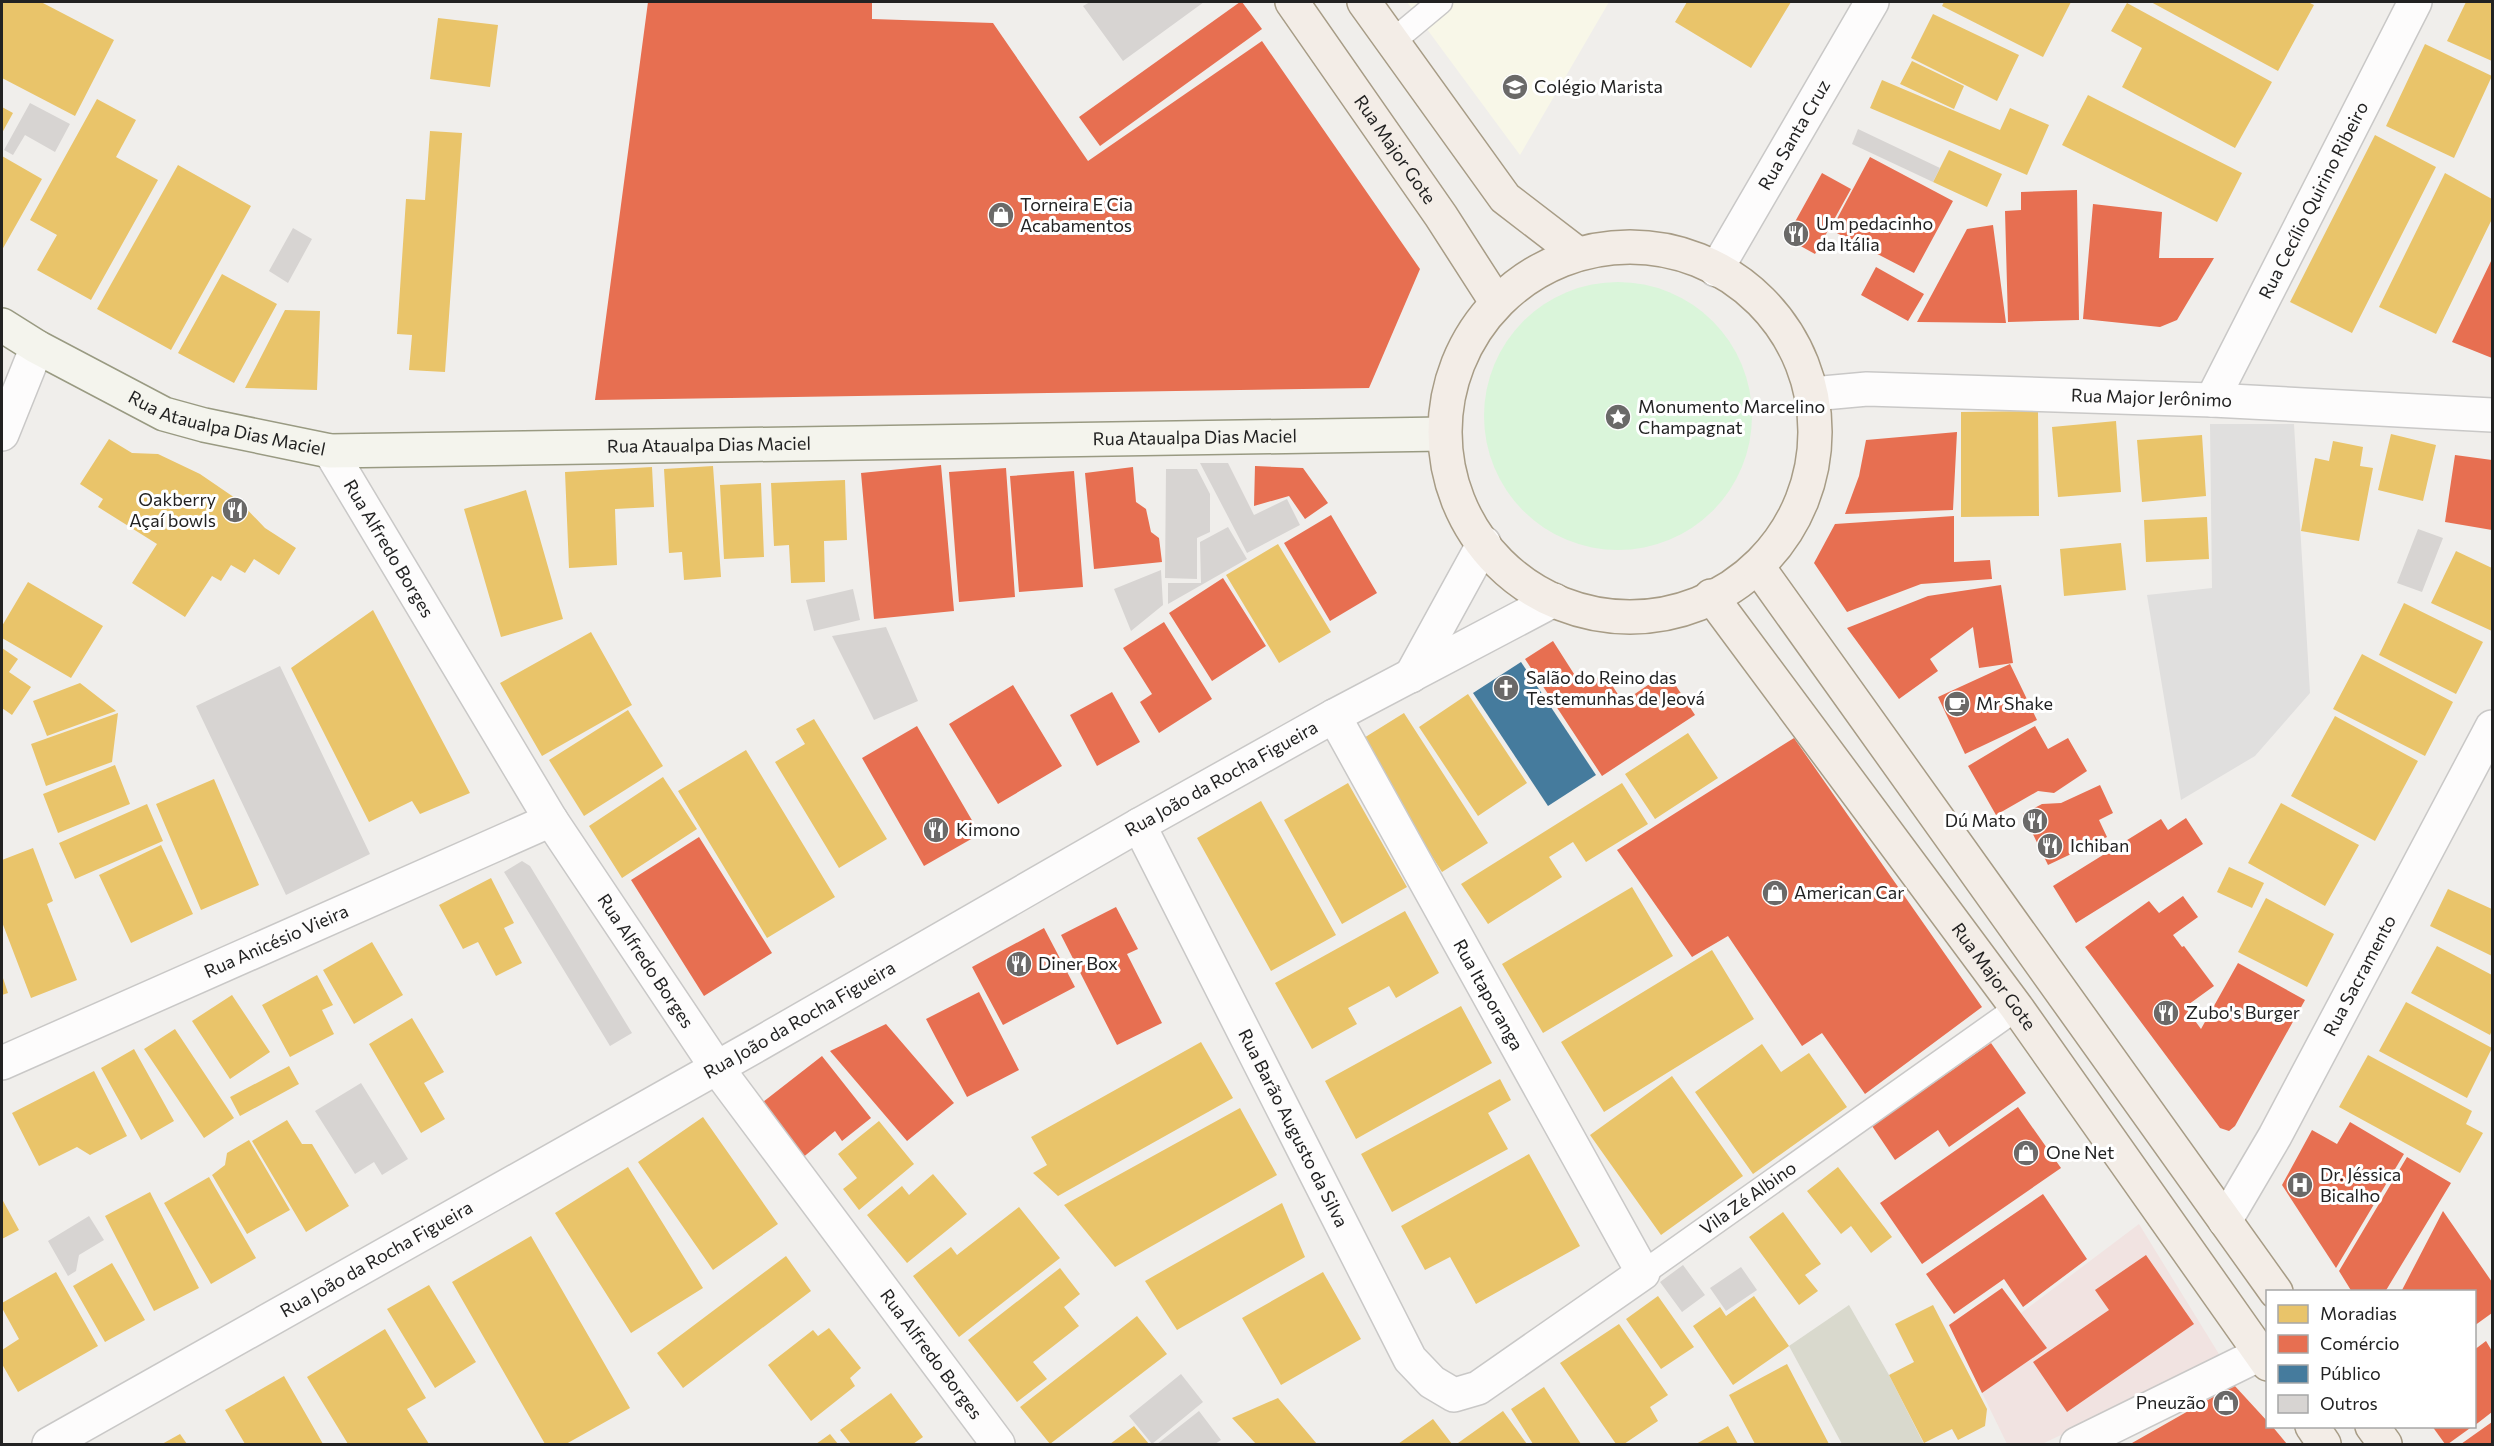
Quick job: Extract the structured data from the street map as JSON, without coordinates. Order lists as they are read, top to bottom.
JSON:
{
  "streets": {
    "main road": ["Rua Major Gote"],
    "street": [
      "Rua Santa Cruz",
      "Rua Cecílio Quirino Ribeiro",
      "Rua Major Jerônimo",
      "Rua Ataualpa Dias Maciel",
      "Rua Alfredo Borges",
      "Rua João da Rocha Figueira",
      "Rua Anicésio Vieira",
      "Rua Sacramento",
      "Rua Itaporanga",
      "Rua Barão Augusto da Silva",
      "Vila Zé Albino"
    ]
  },
  "crossings": [
    ["Rua Major Gote", "Vila Zé Albino"],
    ["Rua Cecílio Quirino Ribeiro", "Rua Major Jerônimo"],
    ["Rua Ataualpa Dias Maciel", "Rua Alfredo Borges"],
    ["Rua Alfredo Borges", "Rua João da Rocha Figueira"],
    ["Rua Alfredo Borges", "Rua Anicésio Vieira"],
    ["Rua João da Rocha Figueira", "Rua Itaporanga"],
    ["Rua João da Rocha Figueira", "Rua Barão Augusto da Silva"],
    ["Rua Itaporanga", "Vila Zé Albino"],
    ["Rua Barão Augusto da Silva", "Vila Zé Albino"]
  ],
  "places": {
    "school or university": ["Colégio Marista"],
    "shop": [
      "Torneira E Cia Acabamentos",
      "American Car",
      "One Net",
      "Pneuzão"
    ],
    "restaurant": [
      "Um pedacinho da Itália",
      "Oakberry Açaí bowls",
      "Dú Mato",
      "Kimono",
      "Ichiban",
      "Diner Box",
      "Zubo's Burger"
    ],
    "place": ["Monumento Marcelino Champagnat"],
    "church": ["Salão do Reino das Testemunhas de Jeová"],
    "cafe": ["Mr Shake"],
    "hospital": ["Dr. Jéssica Bicalho"]
  },
  "legend": [
    "Moradias",
    "Comércio",
    "Público",
    "Outros"
  ]
}
